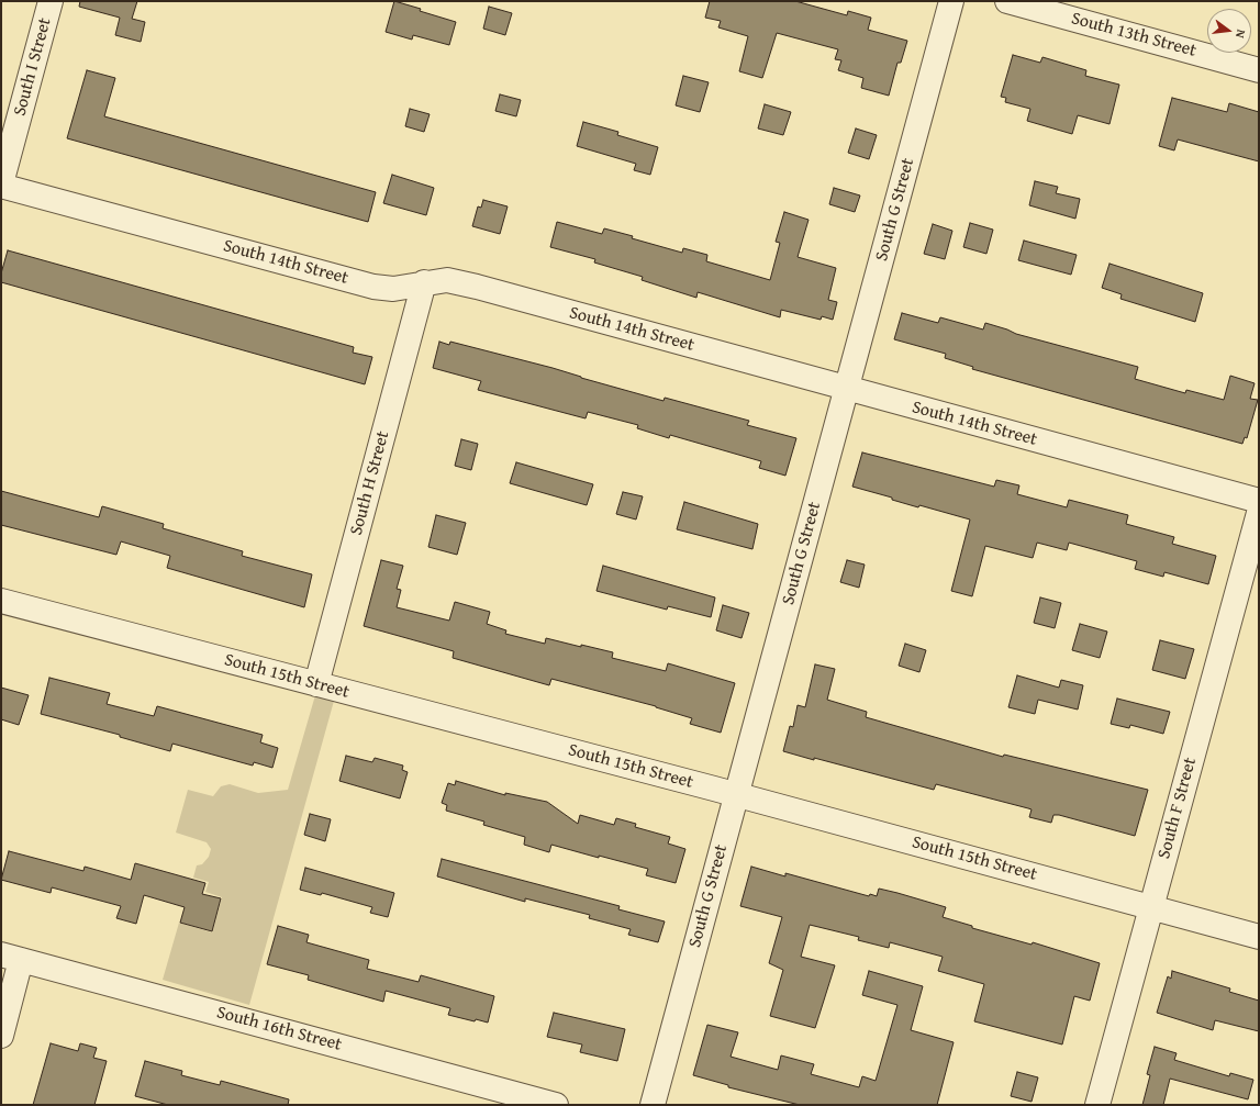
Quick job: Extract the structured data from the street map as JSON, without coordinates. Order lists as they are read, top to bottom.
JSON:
{
  "streets": {
    "street": [
      "South 13th Street",
      "South I Street",
      "South G Street",
      "South 14th Street",
      "South H Street",
      "South 15th Street",
      "South F Street",
      "South 16th Street"
    ]
  },
  "crossings": [
    ["South I Street", "South 14th Street"],
    ["South G Street", "South 14th Street"],
    ["South G Street", "South 15th Street"],
    ["South 14th Street", "South H Street"],
    ["South H Street", "South 15th Street"],
    ["South 15th Street", "South F Street"]
  ],
  "north": "right"
}
